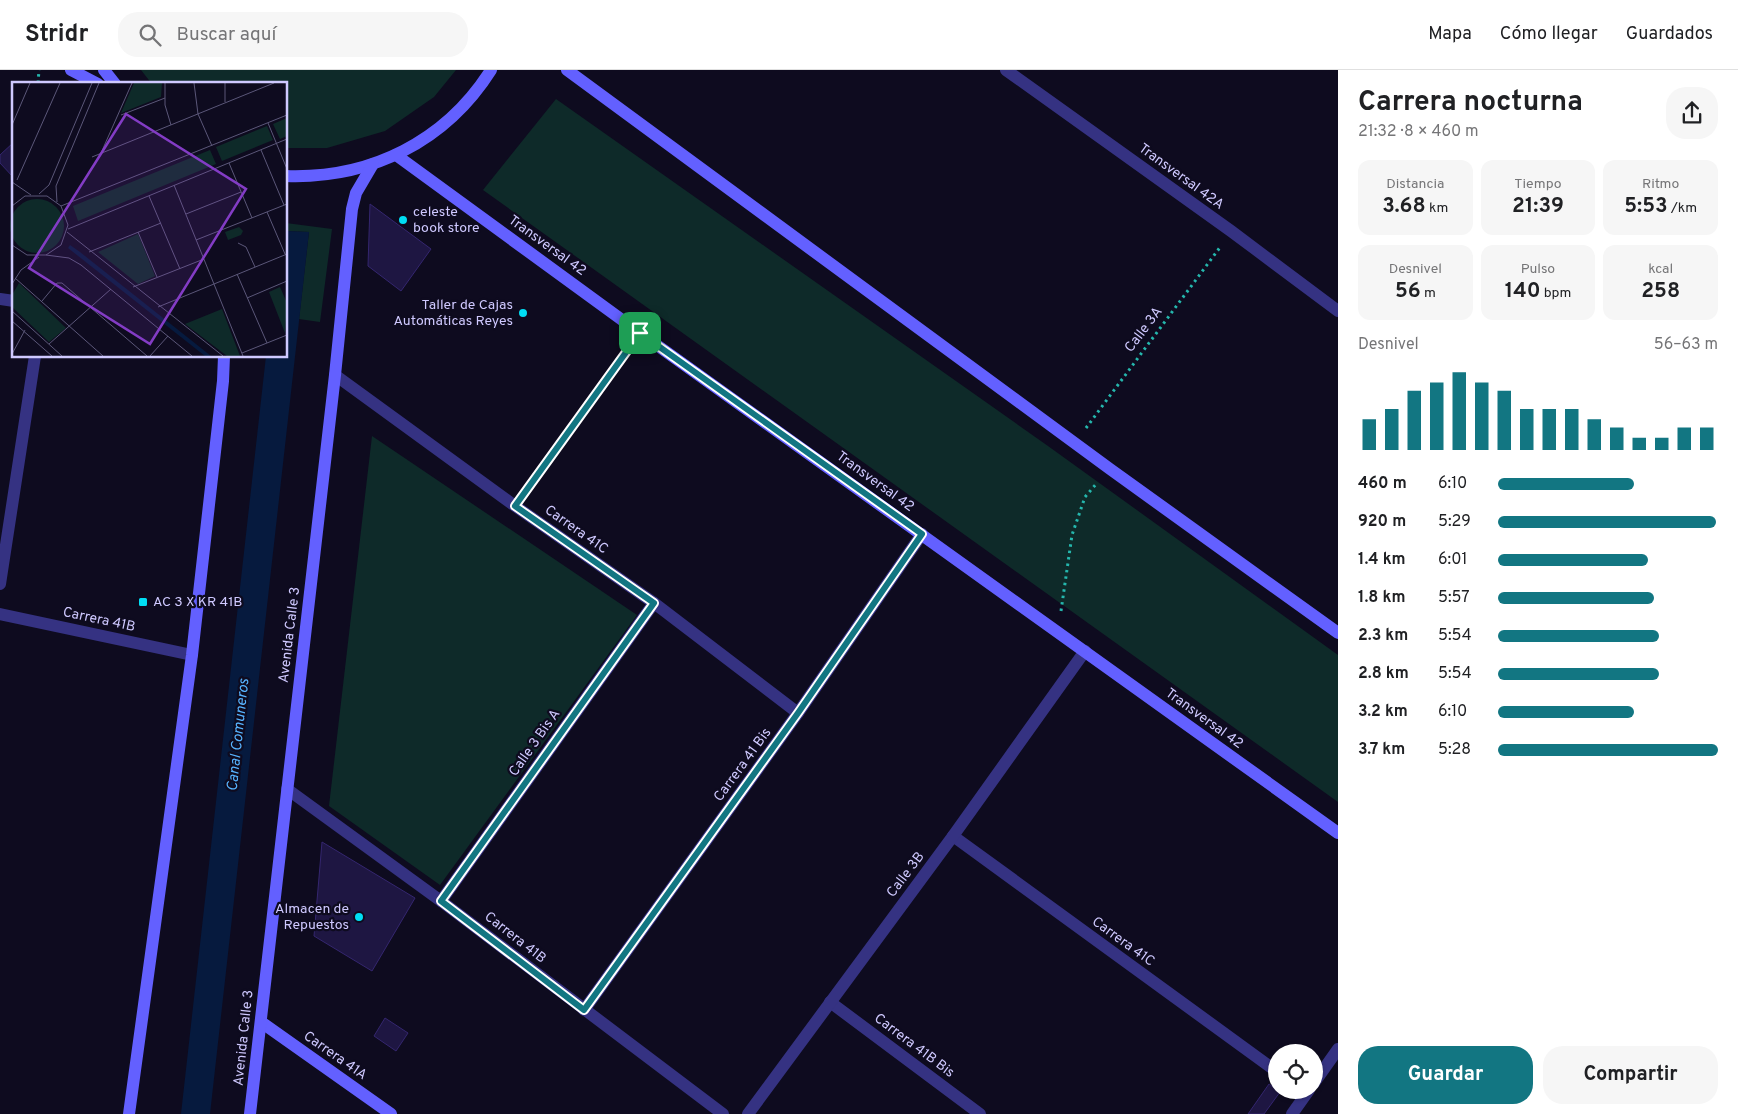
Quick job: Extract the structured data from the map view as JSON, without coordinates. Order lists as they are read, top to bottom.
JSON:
{
  "streets": {
    "street": [
      "Transversal 42A",
      "Transversal 42",
      "Carrera 41C",
      "Carrera 41B",
      "Avenida Calle 3",
      "Calle 3 Bis A",
      "Carrera 41 Bis",
      "Calle 3B",
      "Carrera 41B Bis",
      "Carrera 41A"
    ],
    "path": ["Calle 3A"]
  },
  "crossings": [
    ["Transversal 42A", "Calle 3A"],
    ["Transversal 42", "Carrera 41 Bis"],
    ["Transversal 42", "Calle 3B"],
    ["Carrera 41C", "Avenida Calle 3"],
    ["Carrera 41C", "Calle 3 Bis A"],
    ["Carrera 41C", "Carrera 41 Bis"],
    ["Carrera 41C", "Calle 3B"],
    ["Carrera 41B", "Avenida Calle 3"],
    ["Carrera 41B", "Calle 3 Bis A"],
    ["Carrera 41B", "Carrera 41 Bis"],
    ["Avenida Calle 3", "Carrera 41A"],
    ["Calle 3B", "Carrera 41B Bis"]
  ],
  "water": ["Canal Comuneros"],
  "places": {
    "other": ["celeste book store", "Taller de Cajas Automáticas Reyes", "Almacen de Repuestos"],
    "transit": ["AC 3 X KR 41B"]
  },
  "page": {
    "header": "Stridr",
    "search": "Buscar aquí",
    "nav": ["Mapa", "Cómo llegar", "Guardados"],
    "heading": ["Carrera nocturna", "21:32 · 8 × 460 m"],
    "stats": [
      ["Distancia", "3.68 km"],
      ["Tiempo", "21:39"],
      ["Ritmo", "5:53 /km"],
      ["Desnivel", "56 m"],
      ["Pulso", "140 bpm"],
      ["kcal", "258"]
    ],
    "chart": ["Desnivel", "56–63 m"],
    "list": [
      {
        "name": "460 m",
        "note": "6:10"
      },
      {
        "name": "920 m",
        "note": "5:29"
      },
      {
        "name": "1.4 km",
        "note": "6:01"
      },
      {
        "name": "1.8 km",
        "note": "5:57"
      },
      {
        "name": "2.3 km",
        "note": "5:54"
      },
      {
        "name": "2.8 km",
        "note": "5:54"
      },
      {
        "name": "3.2 km",
        "note": "6:10"
      },
      {
        "name": "3.7 km",
        "note": "5:28"
      }
    ],
    "buttons": ["Guardar", "Compartir"]
  }
}
